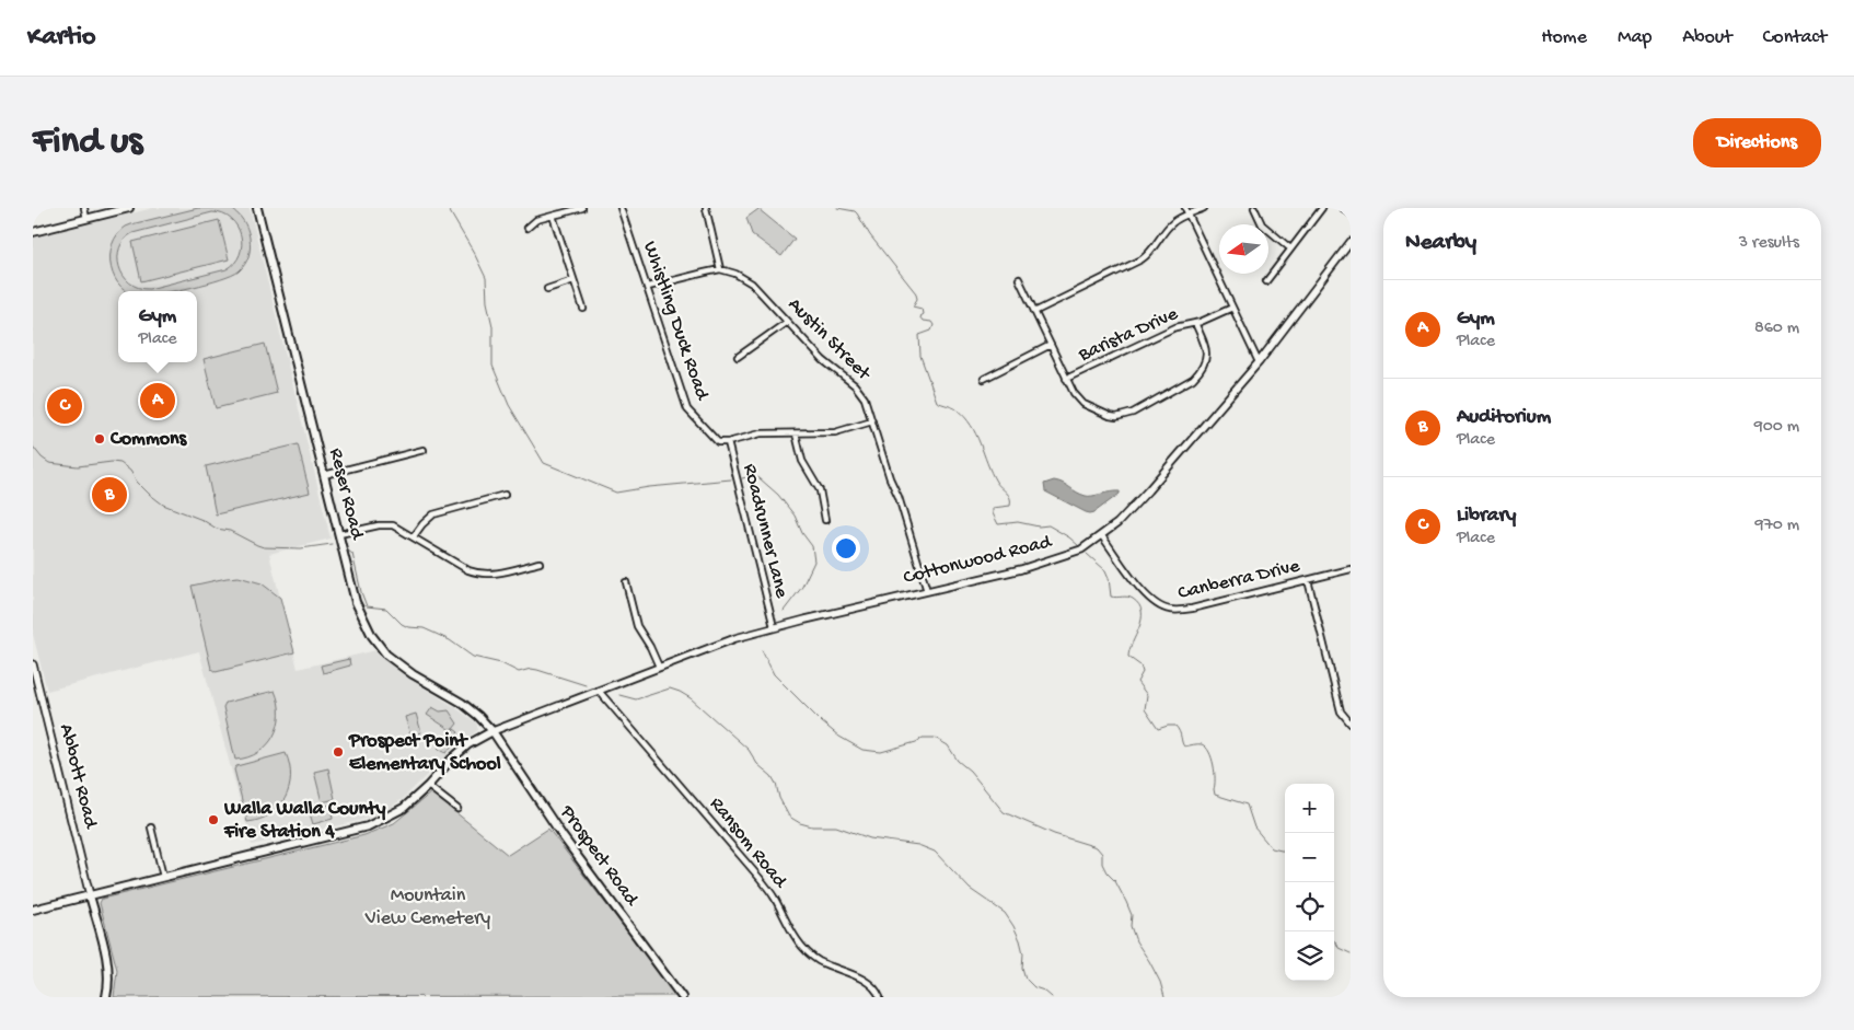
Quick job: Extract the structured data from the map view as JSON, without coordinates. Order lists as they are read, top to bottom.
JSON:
{
  "streets": {
    "main road": ["Reser Road", "Prospect Road"],
    "street": [
      "Whistling Duck Road",
      "Barista Drive",
      "Austin Street",
      "Roadrunner Lane",
      "Cottonwood Road",
      "Canberra Drive",
      "Abbott Road",
      "Ransom Road"
    ]
  },
  "crossings": [
    ["Whistling Duck Road", "Roadrunner Lane"],
    ["Austin Street", "Cottonwood Road"],
    ["Reser Road", "Cottonwood Road"],
    ["Reser Road", "Prospect Road"],
    ["Roadrunner Lane", "Cottonwood Road"],
    ["Cottonwood Road", "Canberra Drive"],
    ["Cottonwood Road", "Ransom Road"],
    ["Cottonwood Road", "Prospect Road"]
  ],
  "parks": ["Mountain View Cemetery"],
  "places": ["Commons", "Prospect Point Elementary School", "Walla Walla County Fire Station 4"],
  "north": "left",
  "page": {
    "header": "Kartio",
    "nav": [
      "Home",
      "Map",
      "About",
      "Contact"
    ],
    "buttons": "Directions",
    "title": "Find us",
    "heading": ["Nearby", "3 results"],
    "list": [
      {
        "mark": "A",
        "name": "Gym",
        "note": "Place",
        "value": "860 m"
      },
      {
        "mark": "B",
        "name": "Auditorium",
        "note": "Place",
        "value": "900 m"
      },
      {
        "mark": "C",
        "name": "Library",
        "note": "Place",
        "value": "970 m"
      }
    ],
    "popup": ["Gym", "Place"],
    "pins": ["A", "C", "B"],
    "map_buttons": ["+", "−"]
  }
}
